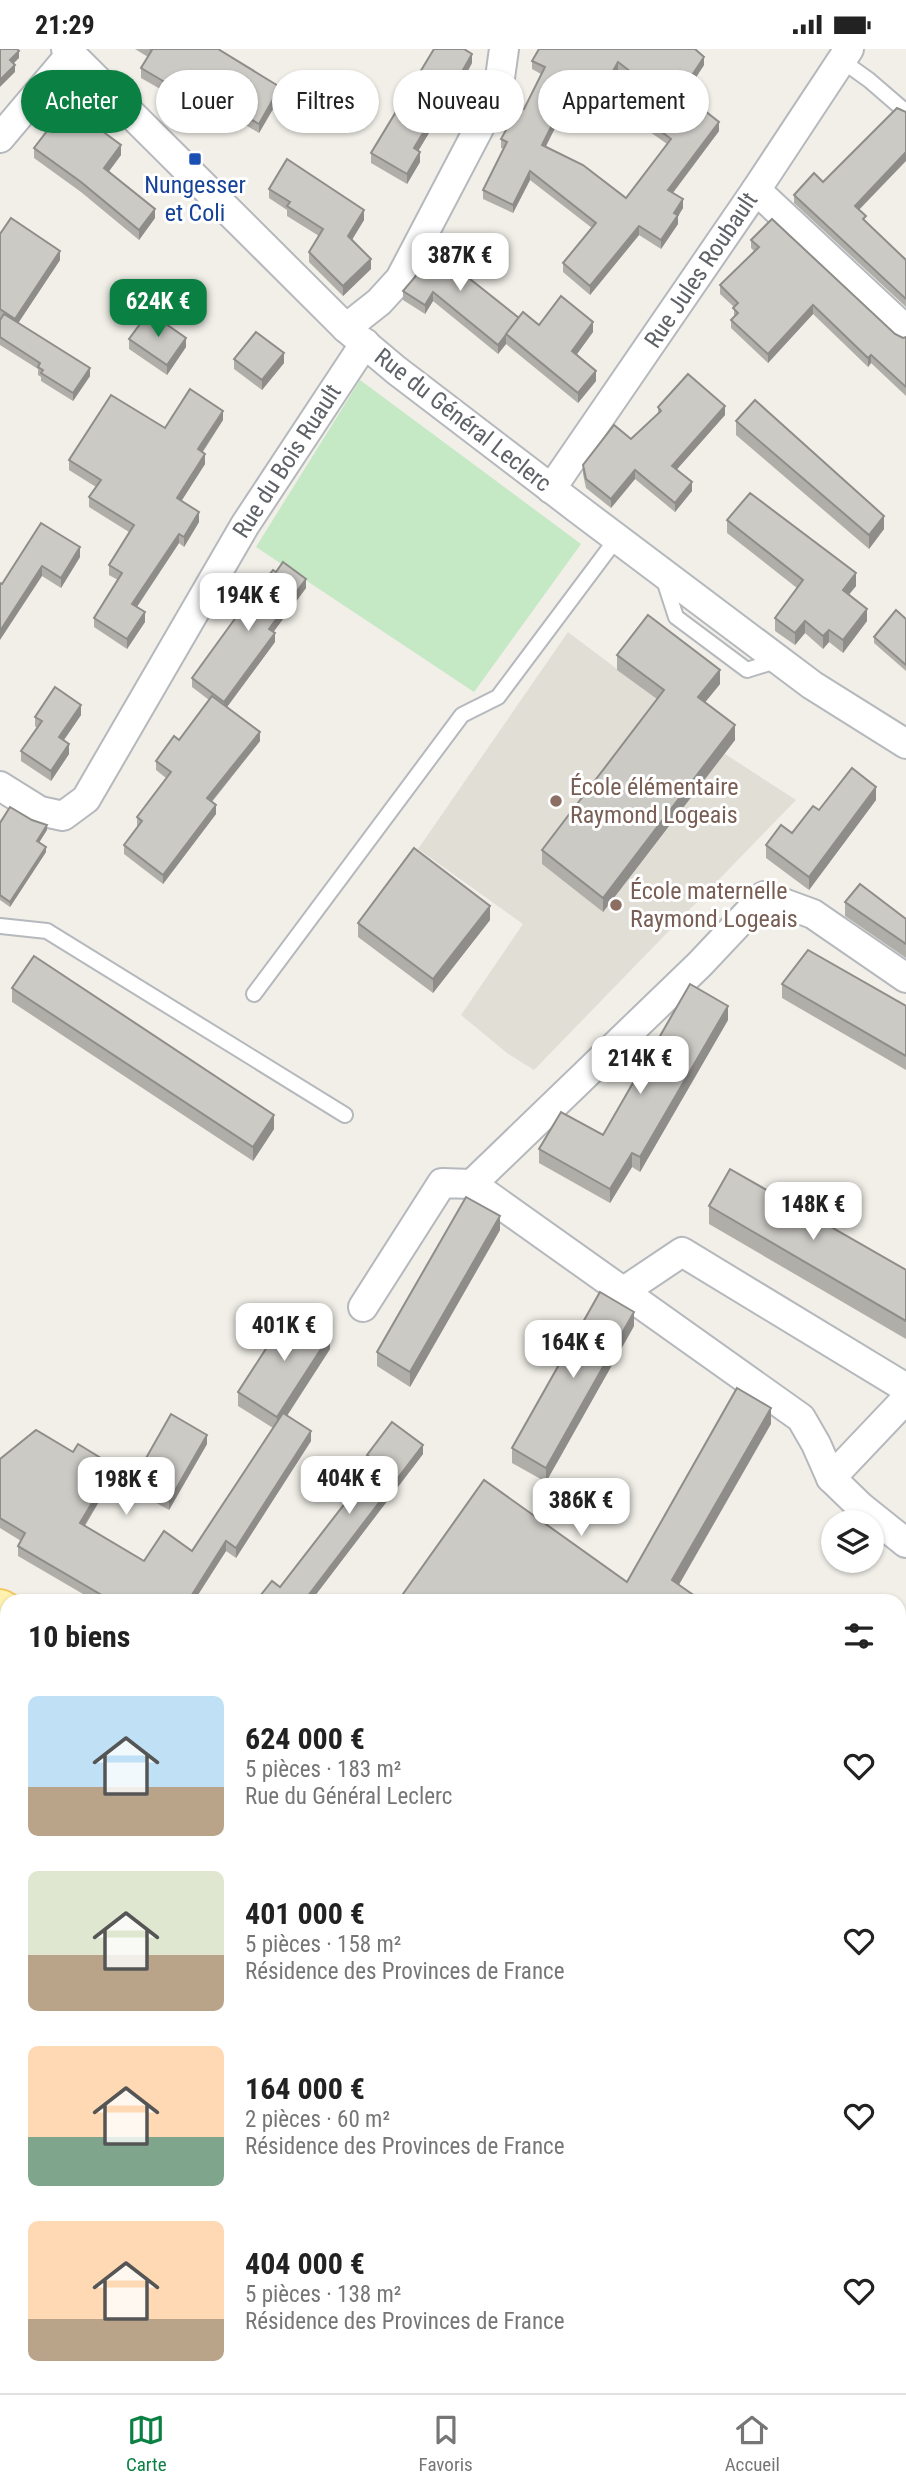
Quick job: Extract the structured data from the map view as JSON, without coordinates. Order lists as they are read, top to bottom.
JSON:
{
  "streets": {
    "street": ["Rue Jules Roubault", "Rue du Général Leclerc", "Rue du Bois Ruault"]
  },
  "crossings": [
    ["Rue Jules Roubault", "Rue du Général Leclerc"],
    ["Rue du Général Leclerc", "Rue du Bois Ruault"]
  ],
  "places": {
    "transit": ["Nungesser et Coli"],
    "other": ["École élémentaire Raymond Logeais", "École maternelle Raymond Logeais"]
  },
  "page": {
    "status": "21:29",
    "chip": [
      "Acheter",
      "Louer",
      "Filtres",
      "Nouveau",
      "Appartement"
    ],
    "price": [
      "387K €",
      "624K €",
      "194K €",
      "214K €",
      "148K €",
      "401K €",
      "164K €",
      "404K €",
      "198K €",
      "386K €"
    ],
    "heading": "10 biens",
    "list": [
      {
        "name": "624 000 €",
        "note": "5 pièces · 183 m² · Rue du Général Leclerc"
      },
      {
        "name": "401 000 €",
        "note": "5 pièces · 158 m² · Résidence des Provinces de France"
      },
      {
        "name": "164 000 €",
        "note": "2 pièces · 60 m² · Résidence des Provinces de France"
      },
      {
        "name": "404 000 €",
        "note": "5 pièces · 138 m² · Résidence des Provinces de France"
      }
    ],
    "tabs": ["Carte", "Favoris", "Accueil"]
  }
}
